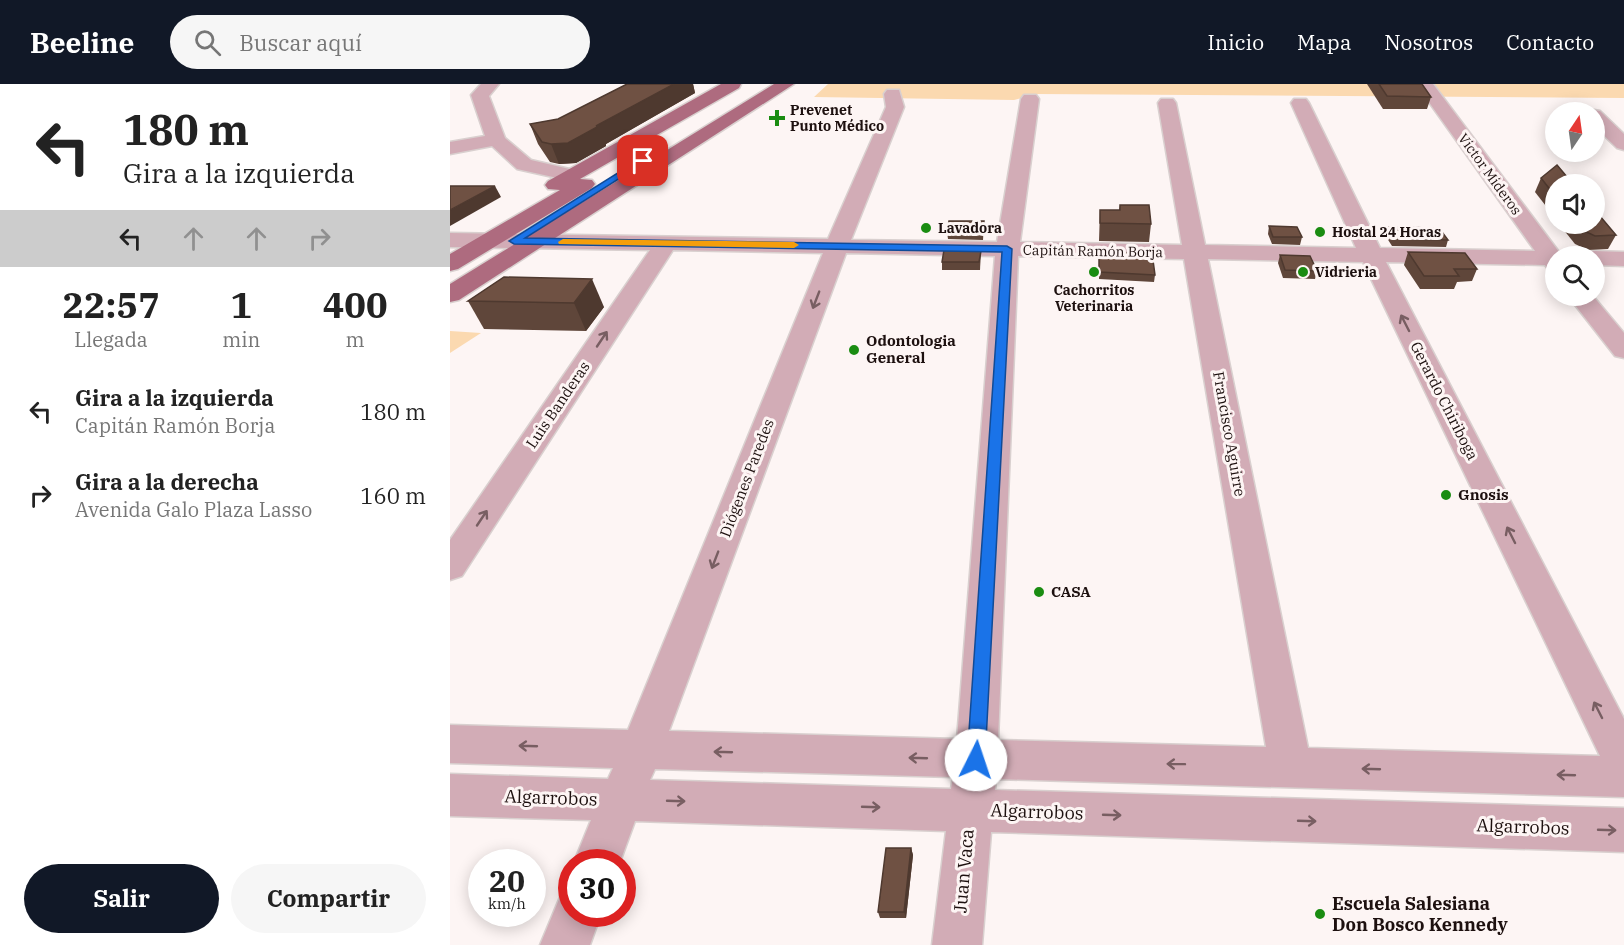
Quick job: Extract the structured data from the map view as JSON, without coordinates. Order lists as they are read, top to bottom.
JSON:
{
  "streets": {
    "street": [
      "Victor Mideros",
      "Capitán Ramón Borja",
      "Gerardo Chiriboga",
      "Luis Banderas",
      "Francisco Aguirre",
      "Diógenes Paredes",
      "Algarrobos",
      "Juan Vaca"
    ]
  },
  "crossings": [
    ["Capitán Ramón Borja", "Gerardo Chiriboga"],
    ["Capitán Ramón Borja", "Luis Banderas"],
    ["Capitán Ramón Borja", "Francisco Aguirre"],
    ["Capitán Ramón Borja", "Diógenes Paredes"],
    ["Capitán Ramón Borja", "Juan Vaca"],
    ["Diógenes Paredes", "Algarrobos"],
    ["Algarrobos", "Juan Vaca"]
  ],
  "one_way": ["Gerardo Chiriboga", "Luis Banderas", "Diógenes Paredes"],
  "places": {
    "health": ["Prevenet Punto Médico"],
    "other": [
      "Lavadora",
      "Hostal 24 Horas",
      "Cachorritos Veterinaria",
      "Vidrieria",
      "Odontologia General",
      "Gnosis",
      "CASA",
      "Escuela Salesiana Don Bosco Kennedy"
    ]
  },
  "north": "top",
  "page": {
    "header": "Beeline",
    "search": "Buscar aquí",
    "nav": [
      "Inicio",
      "Mapa",
      "Nosotros",
      "Contacto"
    ],
    "turn": ["180 m", "Gira a la izquierda"],
    "eta": [
      "22:57",
      "Llegada",
      "1",
      "min",
      "400",
      "m"
    ],
    "list": [
      {
        "name": "Gira a la izquierda",
        "note": "Capitán Ramón Borja",
        "value": "180 m"
      },
      {
        "name": "Gira a la derecha",
        "note": "Avenida Galo Plaza Lasso",
        "value": "160 m"
      }
    ],
    "speed": "20 km/h",
    "limit": "30",
    "buttons": ["Salir", "Compartir"]
  }
}
